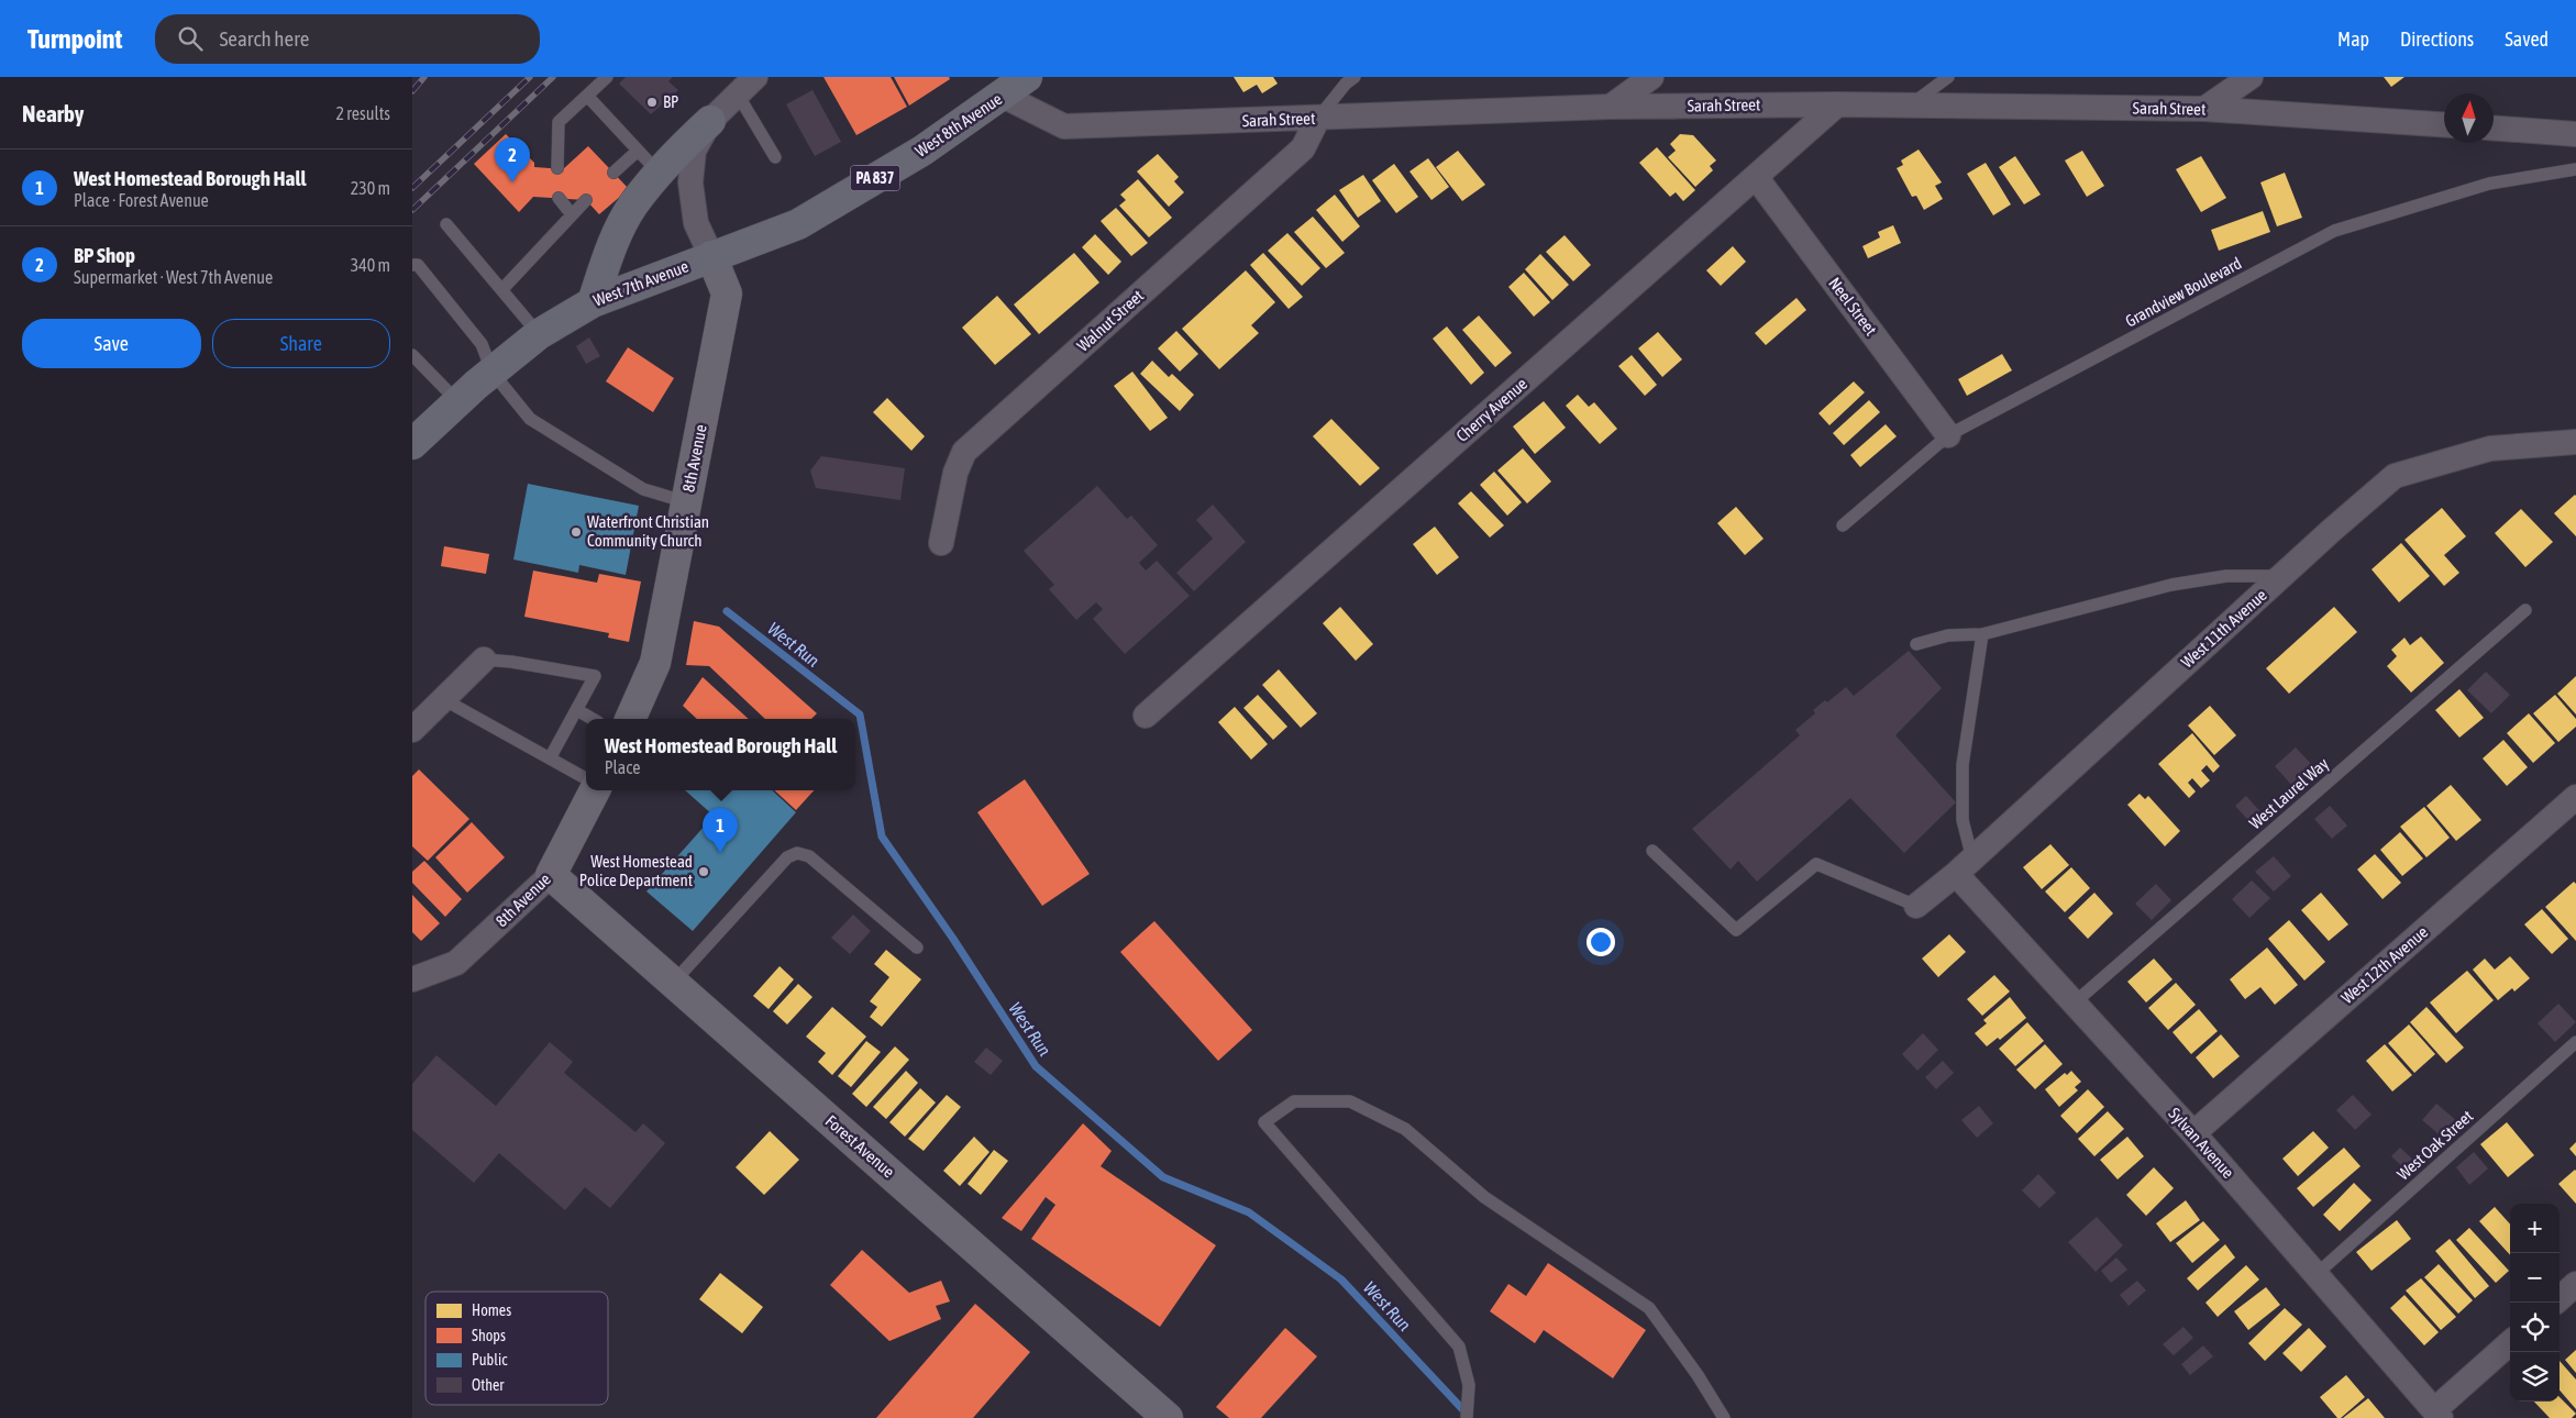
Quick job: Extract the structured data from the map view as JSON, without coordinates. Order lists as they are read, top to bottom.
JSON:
{
  "streets": {
    "main road": ["West 8th Avenue", "PA 837", "West 7th Avenue"],
    "street": [
      "Sarah Street",
      "Neel Street",
      "Walnut Street",
      "Cherry Avenue",
      "8th Avenue",
      "West 11th Avenue",
      "West 12th Avenue",
      "Sylvan Avenue",
      "Forest Avenue"
    ],
    "lane": ["Grandview Boulevard", "West Laurel Way", "West Oak Street"]
  },
  "crossings": [
    ["Sarah Street", "West 8th Avenue"],
    ["Sarah Street", "Walnut Street"],
    ["Sarah Street", "Cherry Avenue"],
    ["West 8th Avenue", "West 7th Avenue"],
    ["West 8th Avenue", "8th Avenue"],
    ["West 7th Avenue", "8th Avenue"],
    ["Grandview Boulevard", "Neel Street"],
    ["Neel Street", "Cherry Avenue"],
    ["8th Avenue", "Forest Avenue"],
    ["West 11th Avenue", "Sylvan Avenue"],
    ["West Laurel Way", "Sylvan Avenue"],
    ["West 12th Avenue", "Sylvan Avenue"],
    ["Sylvan Avenue", "West Oak Street"]
  ],
  "water": ["West Run"],
  "places": ["BP", "Waterfront Christian Community Church", "West Homestead Police Department"],
  "legend": [
    "Homes",
    "Shops",
    "Public",
    "Other"
  ],
  "north": "top",
  "page": {
    "header": "Turnpoint",
    "search": "Search here",
    "nav": ["Map", "Directions", "Saved"],
    "heading": ["Nearby", "2 results"],
    "pins": ["2", "1"],
    "list": [
      {
        "mark": "1",
        "name": "West Homestead Borough Hall",
        "note": "Place · Forest Avenue",
        "value": "230 m"
      },
      {
        "mark": "2",
        "name": "BP Shop",
        "note": "Supermarket · West 7th Avenue",
        "value": "340 m"
      }
    ],
    "buttons": ["Save", "Share"],
    "popup": ["West Homestead Borough Hall", "Place"],
    "map_buttons": ["+", "−"]
  }
}
